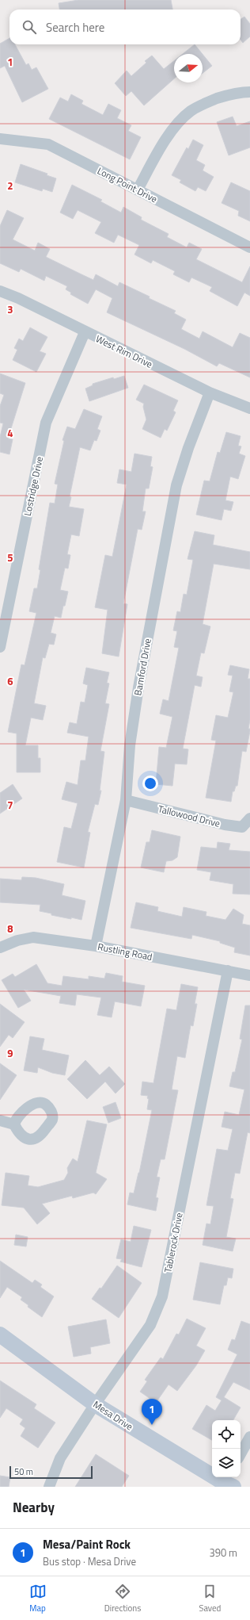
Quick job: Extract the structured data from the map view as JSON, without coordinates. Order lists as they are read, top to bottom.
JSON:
{
  "streets": {
    "street": [
      "Long Point Drive",
      "West Rim Drive",
      "Lostridge Drive",
      "Bamford Drive",
      "Tallowood Drive",
      "Rustling Road",
      "Tablerock Drive",
      "Mesa Drive"
    ]
  },
  "crossings": [
    ["West Rim Drive", "Lostridge Drive"],
    ["West Rim Drive", "Bamford Drive"],
    ["Bamford Drive", "Tallowood Drive"],
    ["Bamford Drive", "Rustling Road"],
    ["Rustling Road", "Tablerock Drive"],
    ["Tablerock Drive", "Mesa Drive"]
  ],
  "scale_bar": "50 m",
  "north": "right",
  "page": {
    "search": "Search here",
    "pins": "1",
    "scale": "50 m",
    "heading": "Nearby",
    "list": [
      {
        "mark": "1",
        "name": "Mesa/Paint Rock",
        "note": "Bus stop · Mesa Drive",
        "value": "390 m"
      }
    ],
    "nav": ["Map", "Directions", "Saved"]
  },
  "grid": {
    "rows": [
      "1",
      "2",
      "3",
      "4",
      "5",
      "6",
      "7",
      "8",
      "9"
    ]
  }
}
